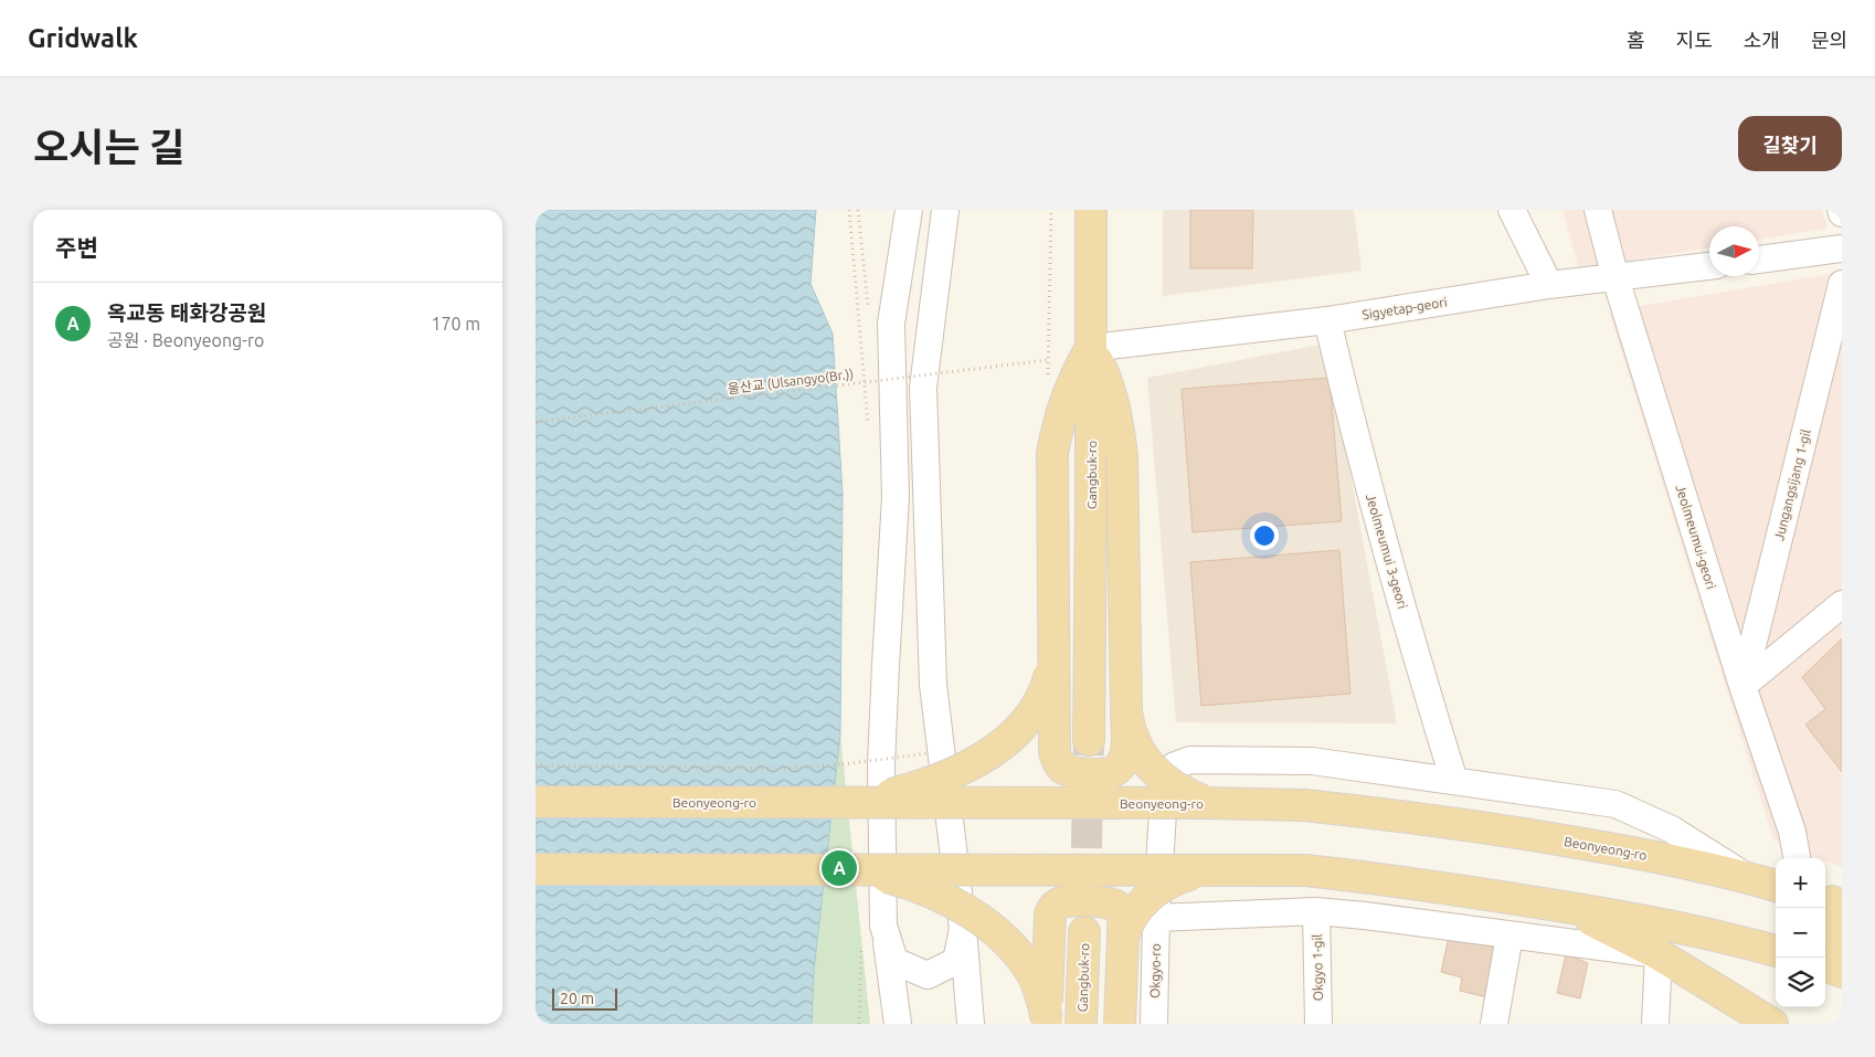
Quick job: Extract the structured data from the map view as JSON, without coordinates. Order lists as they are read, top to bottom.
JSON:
{
  "streets": {
    "main road": ["Gangbuk-ro", "Beonyeong-ro"],
    "street": [
      "Sigyetap-geori",
      "Jungangsijang 1-gil",
      "Jeolmeumui-geori",
      "Jeolmeumui 3-geori",
      "Okgyo 1-gil",
      "Okgyo-ro"
    ],
    "path": ["울산교 (Ulsangyo(Br.))"]
  },
  "crossings": [
    ["Sigyetap-geori", "Gangbuk-ro"],
    ["Sigyetap-geori", "Jeolmeumui-geori"],
    ["Sigyetap-geori", "Jeolmeumui 3-geori"],
    ["Jungangsijang 1-gil", "Jeolmeumui-geori"],
    ["Jeolmeumui 3-geori", "Okgyo-ro"],
    ["Beonyeong-ro", "Okgyo-ro"]
  ],
  "scale_bar": "20 m",
  "north": "right",
  "page": {
    "header": "Gridwalk",
    "nav": [
      "홈",
      "지도",
      "소개",
      "문의"
    ],
    "title": "오시는 길",
    "buttons": "길찾기",
    "heading": "주변",
    "list": [
      {
        "mark": "A",
        "name": "옥교동 태화강공원",
        "note": "공원 · Beonyeong-ro",
        "value": "170 m"
      }
    ],
    "pins": "A",
    "map_buttons": ["+", "−"],
    "scale": "20 m"
  }
}
